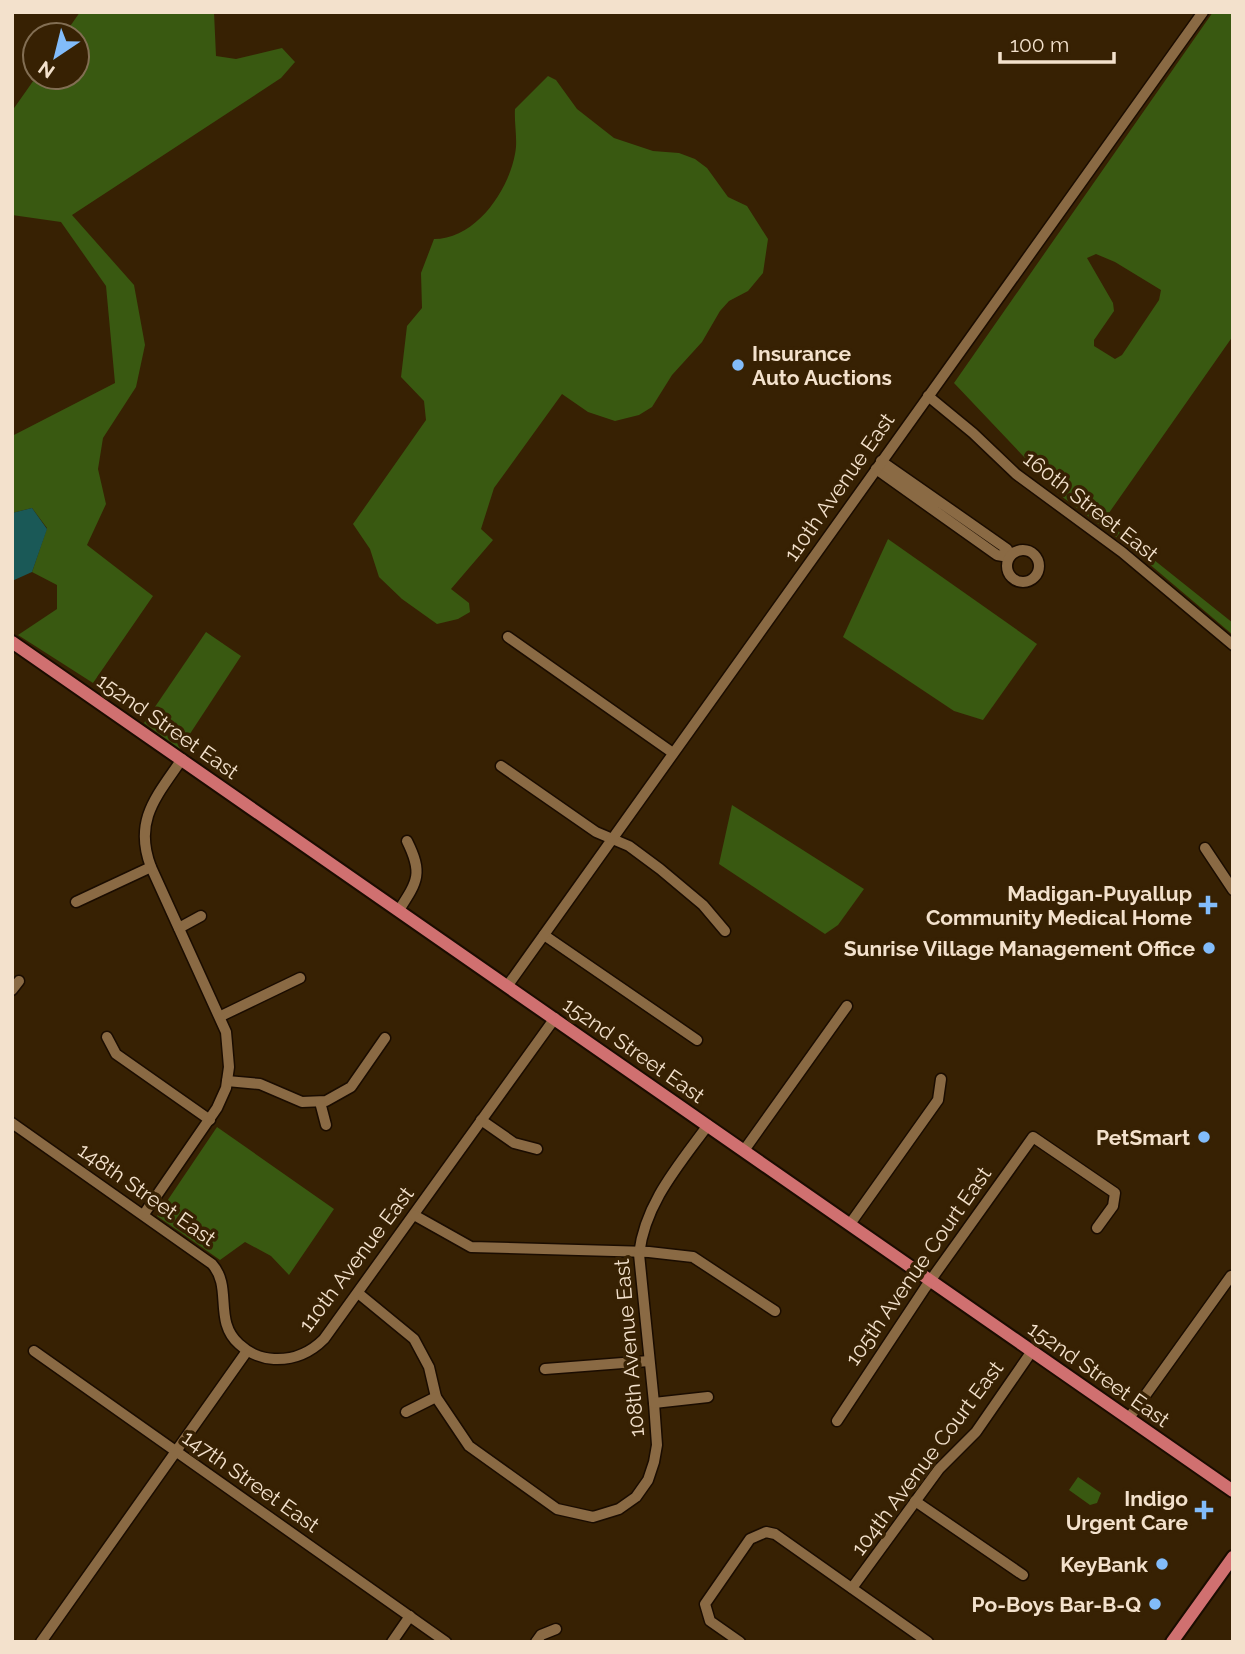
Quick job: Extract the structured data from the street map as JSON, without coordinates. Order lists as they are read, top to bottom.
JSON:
{
  "streets": {
    "main road": ["152nd Street East"],
    "street": [
      "110th Avenue East",
      "160th Street East",
      "148th Street East",
      "105th Avenue Court East",
      "108th Avenue East",
      "104th Avenue Court East",
      "147th Street East"
    ]
  },
  "crossings": [
    ["110th Avenue East", "160th Street East"],
    ["110th Avenue East", "152nd Street East"],
    ["110th Avenue East", "148th Street East"],
    ["152nd Street East", "105th Avenue Court East"],
    ["152nd Street East", "108th Avenue East"],
    ["152nd Street East", "104th Avenue Court East"]
  ],
  "places": {
    "other": [
      "Insurance Auto Auctions",
      "Sunrise Village Management Office",
      "PetSmart",
      "KeyBank",
      "Po-Boys Bar-B-Q"
    ],
    "health": ["Madigan-Puyallup Community Medical Home", "Indigo Urgent Care"]
  },
  "scale_bar": "100 m",
  "north": "bottom left"
}
